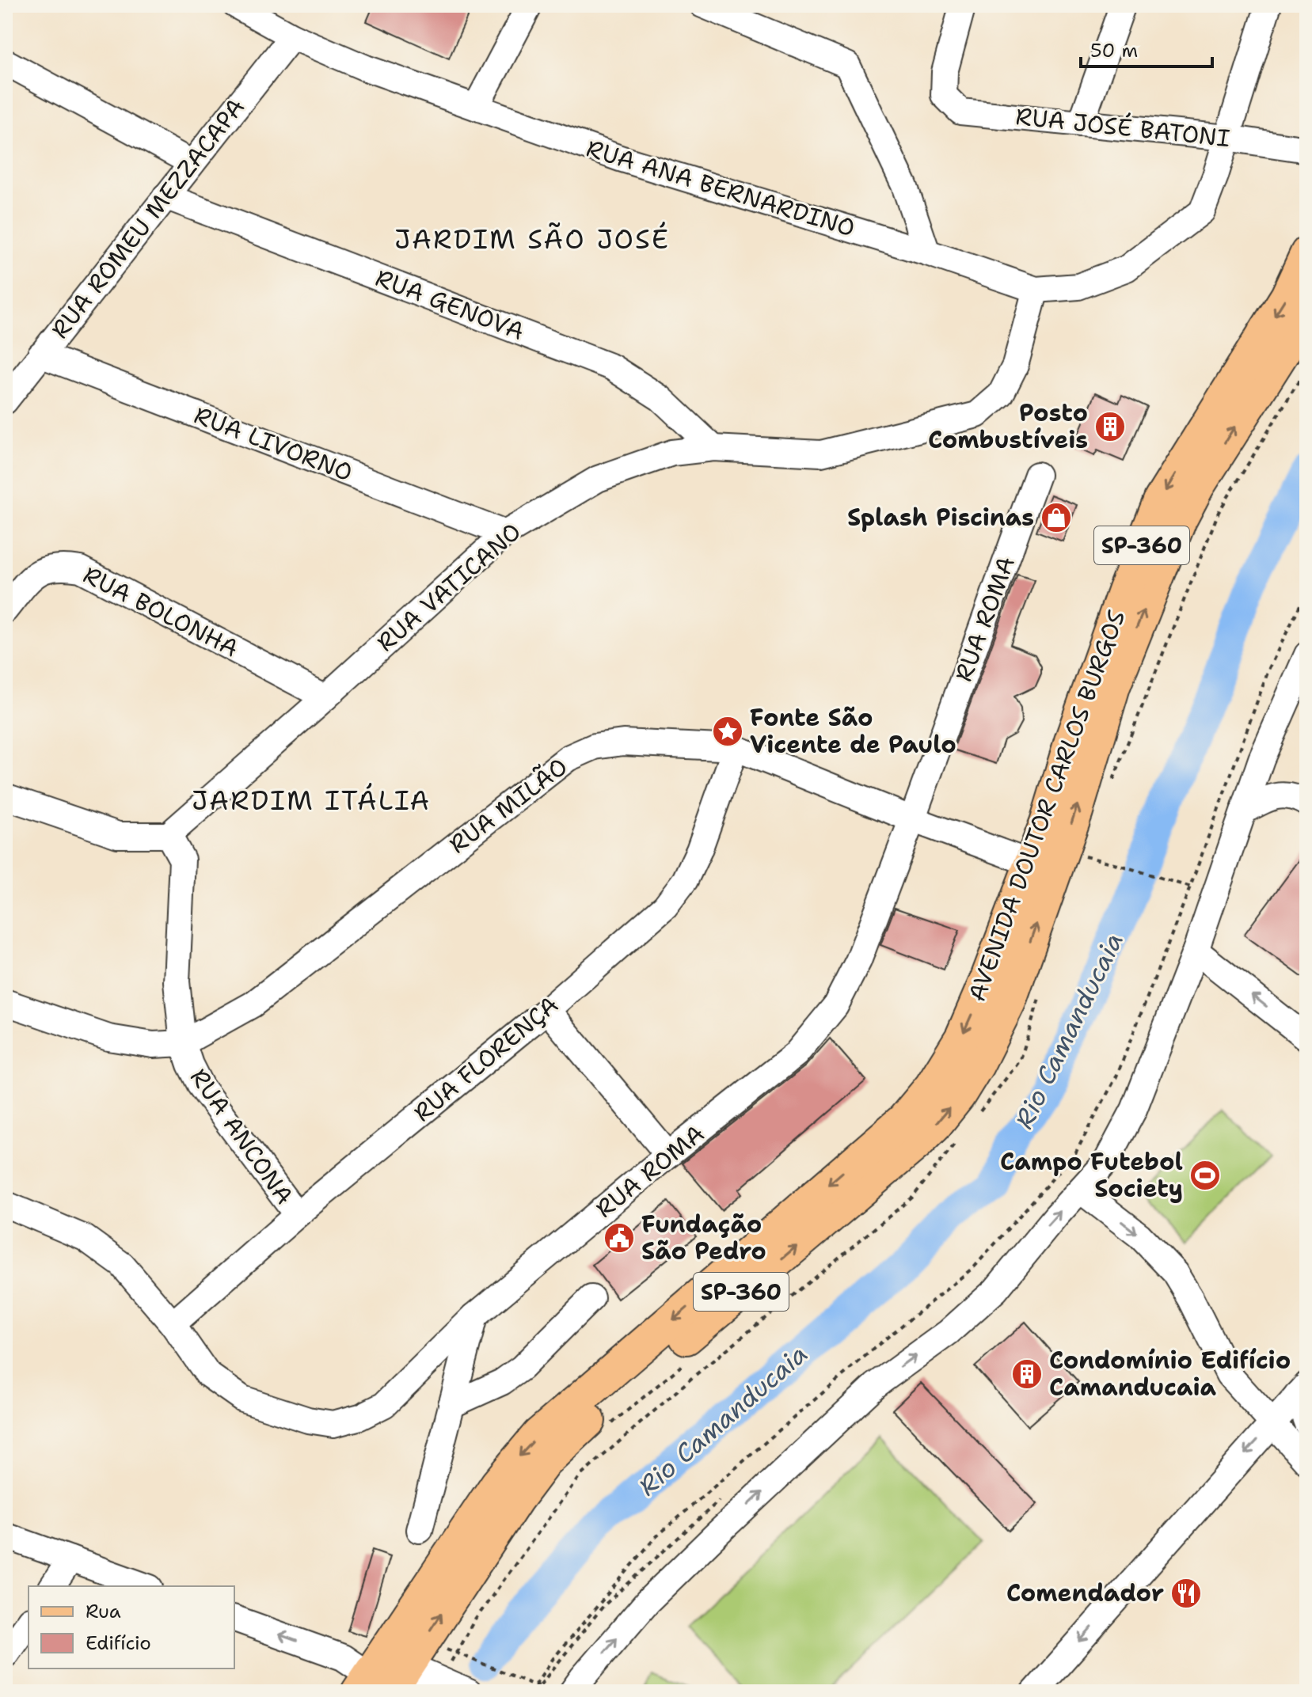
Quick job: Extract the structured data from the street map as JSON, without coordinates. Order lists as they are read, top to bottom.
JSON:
{
  "streets": {
    "main road": ["SP-360", "AVENIDA DOUTOR CARLOS BURGOS"],
    "street": [
      "RUA JOSÉ BATONI",
      "RUA ANA BERNARDINO",
      "RUA ROMEU MEZZACAPA",
      "RUA GENOVA",
      "RUA LIVORNO",
      "RUA VATICANO",
      "RUA BOLONHA",
      "RUA ROMA",
      "RUA MILÃO",
      "RUA FLORENÇA",
      "RUA ANCONA"
    ]
  },
  "crossings": [
    ["RUA JOSÉ BATONI", "RUA ANA BERNARDINO"],
    ["RUA ANA BERNARDINO", "RUA ROMEU MEZZACAPA"],
    ["RUA ANA BERNARDINO", "RUA VATICANO"],
    ["RUA ROMEU MEZZACAPA", "RUA GENOVA"],
    ["RUA ROMEU MEZZACAPA", "RUA LIVORNO"],
    ["RUA GENOVA", "RUA VATICANO"],
    ["RUA LIVORNO", "RUA VATICANO"],
    ["RUA VATICANO", "RUA BOLONHA"],
    ["RUA VATICANO", "RUA ANCONA"],
    ["RUA ROMA", "RUA MILÃO"],
    ["RUA ROMA", "RUA FLORENÇA"],
    ["RUA MILÃO", "AVENIDA DOUTOR CARLOS BURGOS"],
    ["RUA MILÃO", "RUA FLORENÇA"],
    ["RUA MILÃO", "RUA ANCONA"],
    ["RUA FLORENÇA", "RUA ANCONA"]
  ],
  "districts": ["JARDIM SÃO JOSÉ", "JARDIM ITÁLIA"],
  "water": ["Rio Camanducaia"],
  "places": {
    "building": ["Posto Combustíveis", "Condomínio Edifício Camanducaia"],
    "shop": ["Splash Piscinas"],
    "place": ["Fonte São Vicente de Paulo"],
    "sports": ["Campo Futebol Society"],
    "public building": ["Fundação São Pedro"],
    "restaurant": ["Comendador"]
  },
  "legend": ["Rua", "Edifício"],
  "scale_bar": "50 m"
}
